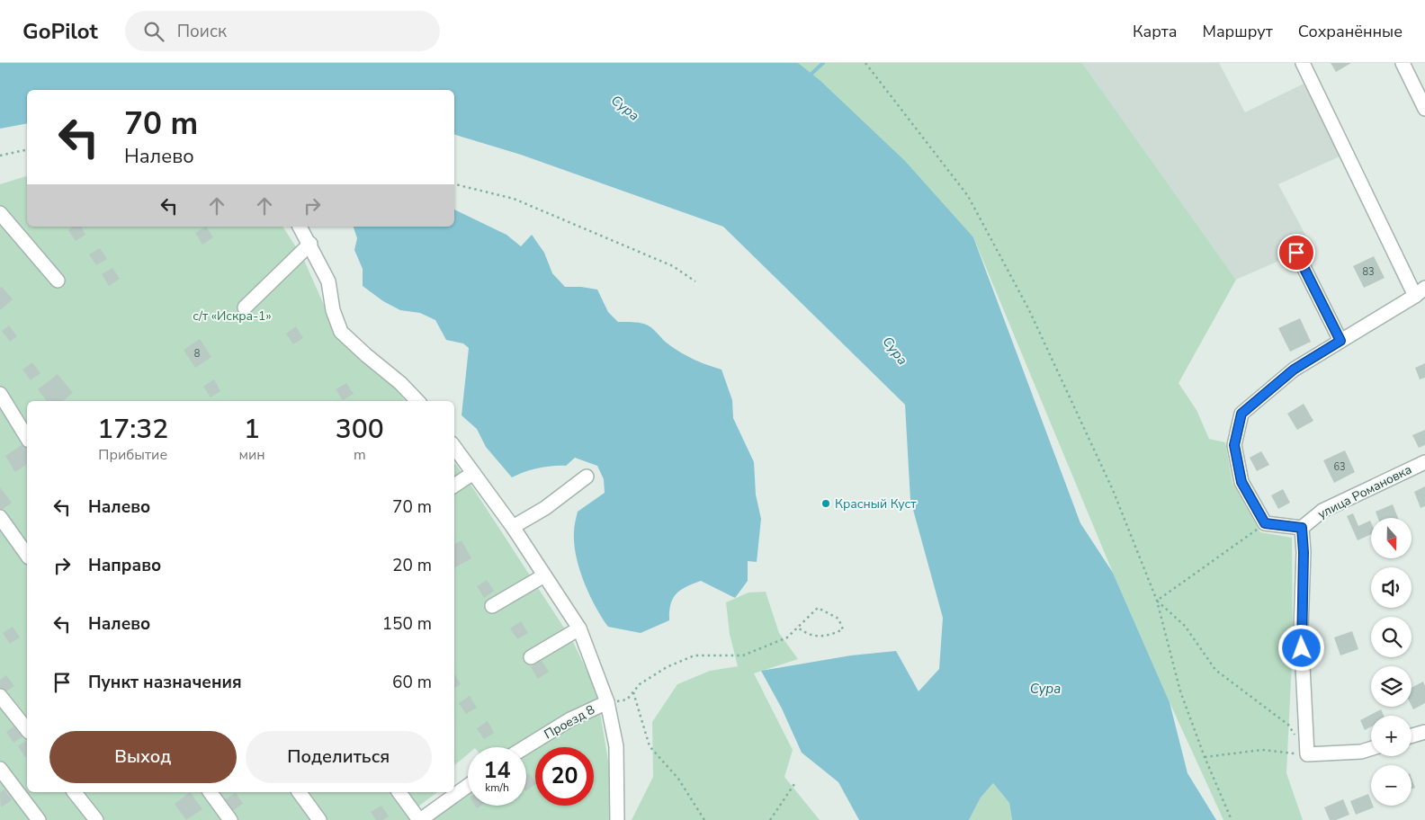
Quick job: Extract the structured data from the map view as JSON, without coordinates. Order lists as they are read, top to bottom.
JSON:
{
  "streets": {
    "street": ["улица Романовка", "Проезд 8"]
  },
  "water": ["Сура"],
  "parks": ["с/т «Искра-1»"],
  "places": ["Красный Куст"],
  "house_numbers": ["83", "8", "63"],
  "north": "bottom",
  "page": {
    "header": "GoPilot",
    "search": "Поиск",
    "nav": ["Карта", "Маршрут", "Сохранённые"],
    "turn": ["70 m", "Налево"],
    "eta": [
      "17:32",
      "Прибытие",
      "1",
      "мин",
      "300",
      "m"
    ],
    "list": [
      {
        "name": "Налево",
        "value": "70 m"
      },
      {
        "name": "Направо",
        "value": "20 m"
      },
      {
        "name": "Налево",
        "value": "150 m"
      },
      {
        "name": "Пункт назначения",
        "value": "60 m"
      }
    ],
    "map_buttons": ["+", "−"],
    "buttons": ["Выход", "Поделиться"],
    "speed": "14 km/h",
    "limit": "20"
  }
}
